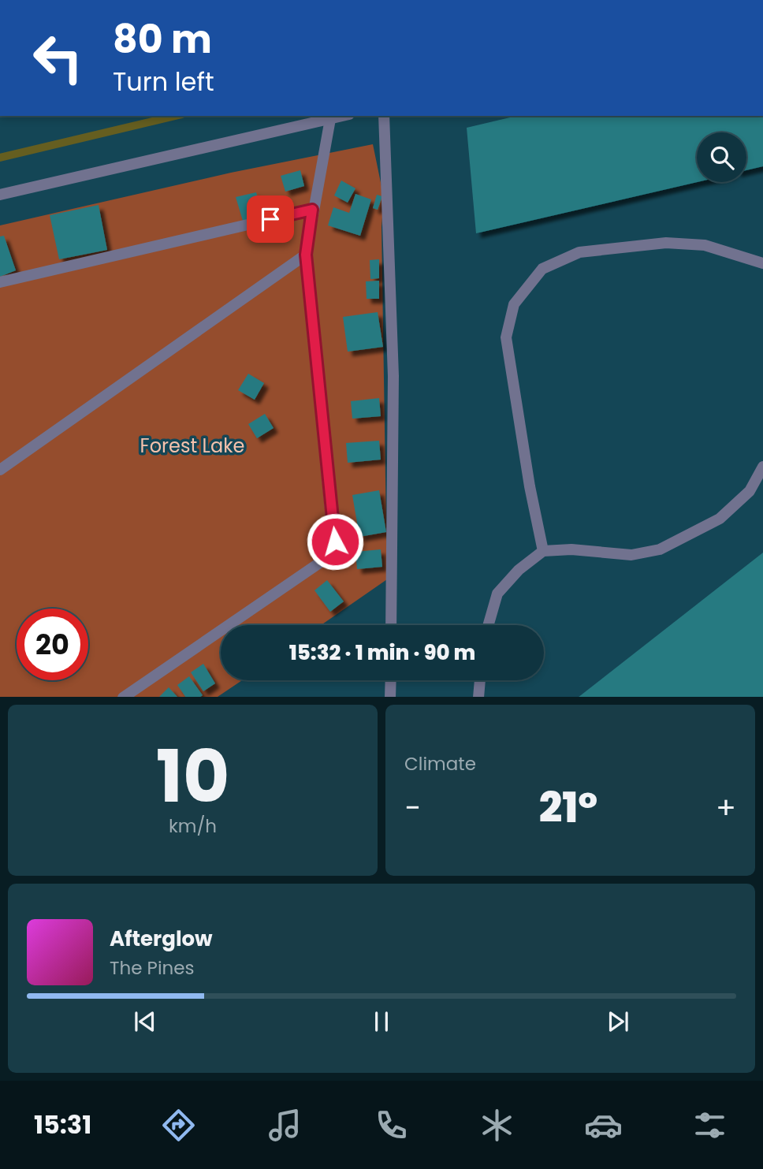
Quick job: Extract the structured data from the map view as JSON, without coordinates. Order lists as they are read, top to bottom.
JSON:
{
  "parks": ["Forest Lake"],
  "page": {
    "turn": ["80 m", "Turn left"],
    "limit": "20",
    "trip": "15:32 · 1 min · 90 m",
    "tile": [
      ["10", "km/h"],
      "Climate"
    ],
    "heat": ["−", "21°", "+"],
    "song": ["Afterglow", "The Pines"],
    "tabs": "15:31"
  }
}
